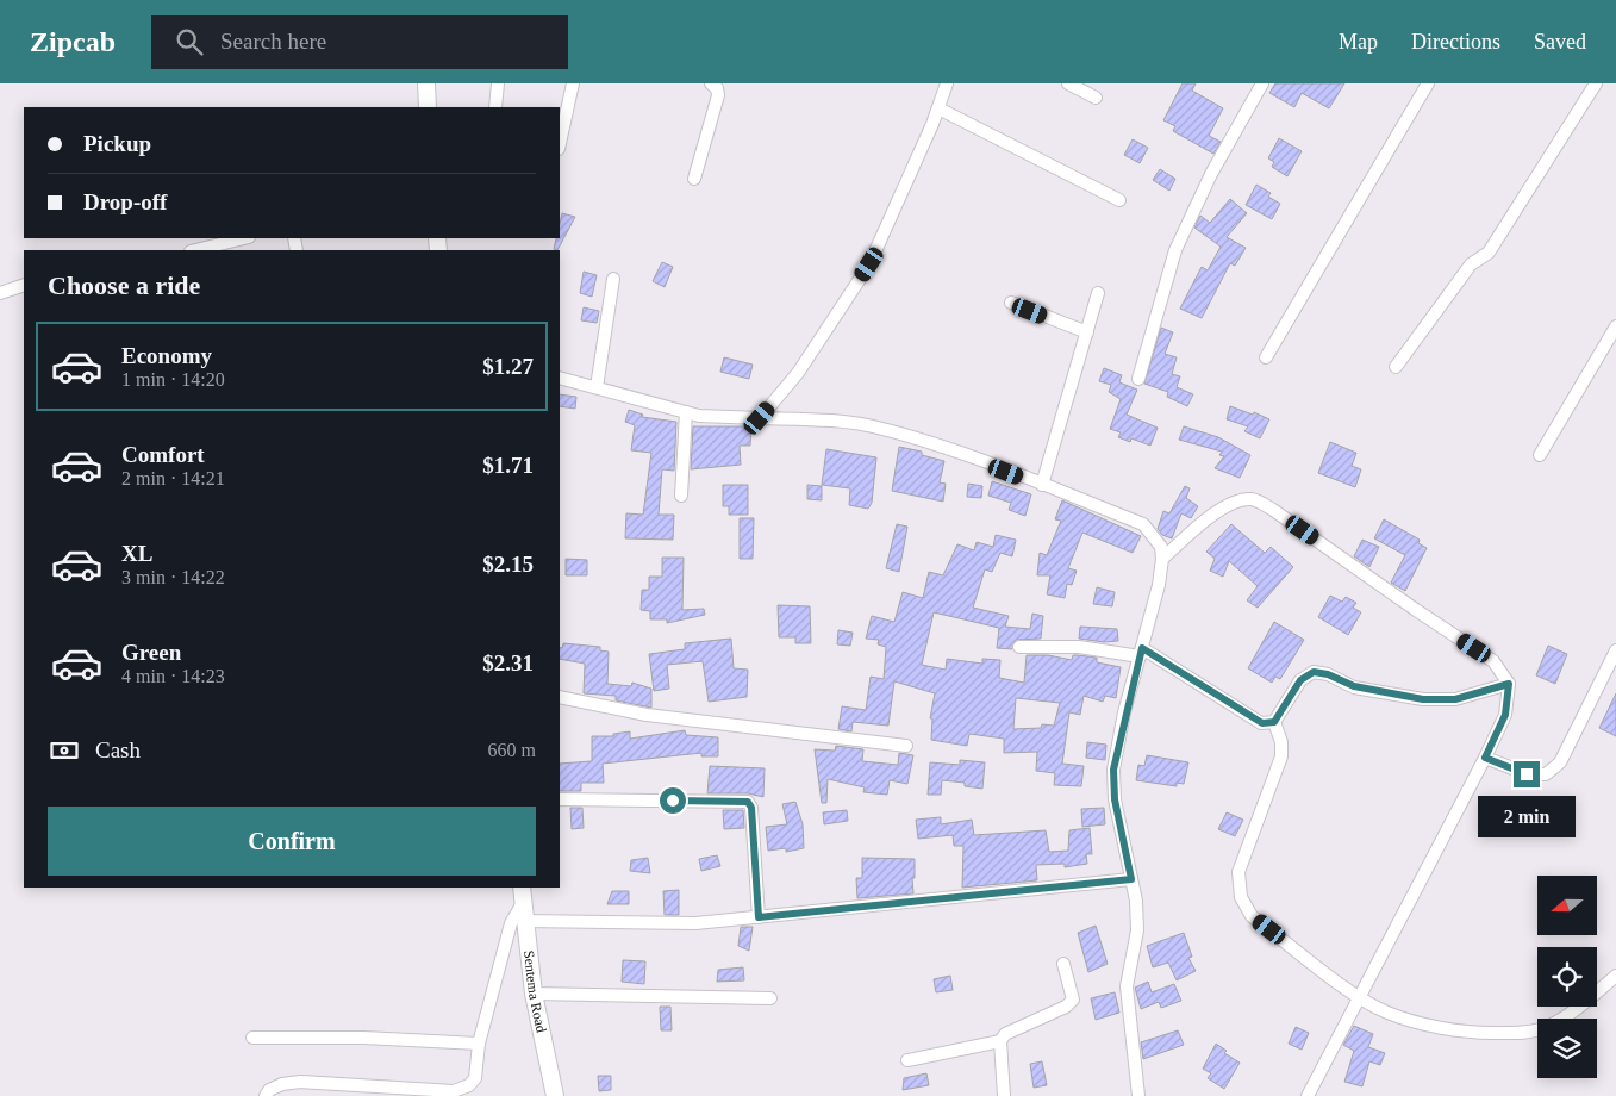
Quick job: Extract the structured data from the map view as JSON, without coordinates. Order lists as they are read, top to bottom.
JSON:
{
  "streets": {
    "main road": ["Sentema Road"]
  },
  "north": "left",
  "page": {
    "header": "Zipcab",
    "search": "Search here",
    "nav": ["Map", "Directions", "Saved"],
    "banner": ["Pickup", "Drop-off"],
    "heading": "Choose a ride",
    "list": [
      {
        "name": "Economy",
        "note": "1 min · 14:20",
        "value": "$1.27"
      },
      {
        "name": "Comfort",
        "note": "2 min · 14:21",
        "value": "$1.71"
      },
      {
        "name": "XL",
        "note": "3 min · 14:22",
        "value": "$2.15"
      },
      {
        "name": "Green",
        "note": "4 min · 14:23",
        "value": "$2.31"
      }
    ],
    "pay": ["Cash", "660 m"],
    "buttons": "Confirm",
    "bubble": "2 min"
  }
}
